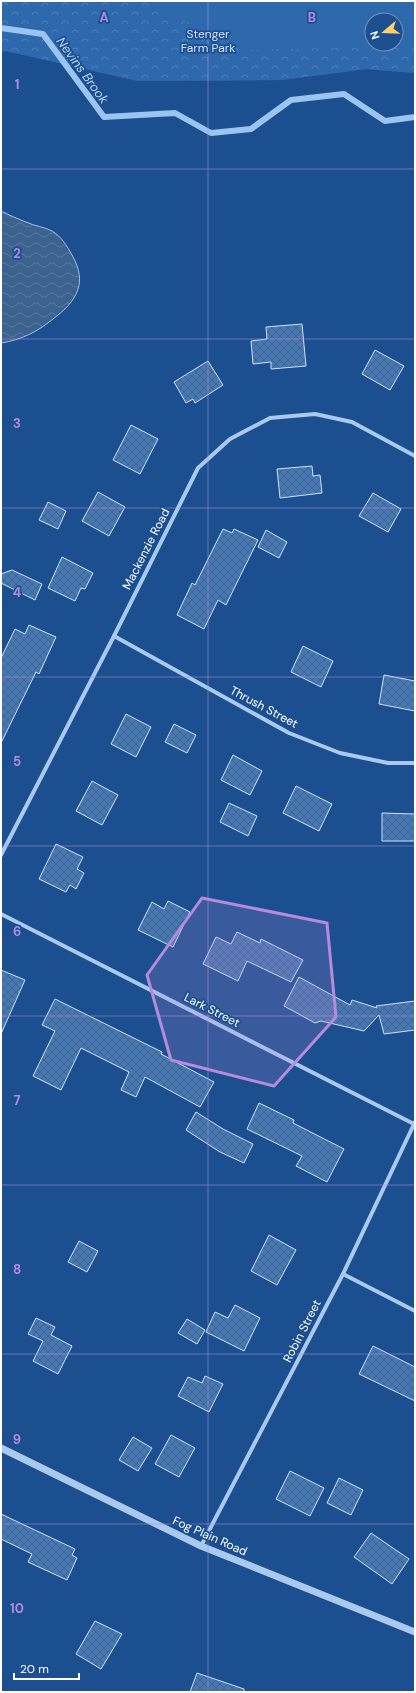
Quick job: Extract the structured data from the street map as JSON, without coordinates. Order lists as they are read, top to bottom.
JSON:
{
  "streets": {
    "street": [
      "Mackenzie Road",
      "Thrush Street",
      "Lark Street",
      "Robin Street",
      "Fog Plain Road"
    ]
  },
  "crossings": [
    ["Mackenzie Road", "Thrush Street"],
    ["Lark Street", "Robin Street"],
    ["Robin Street", "Fog Plain Road"]
  ],
  "water": ["Nevins Brook"],
  "parks": ["Stenger Farm Park"],
  "scale_bar": "20 m",
  "north": "left",
  "grid": {
    "columns": ["A", "B"],
    "rows": [
      "1",
      "2",
      "3",
      "4",
      "5",
      "6",
      "7",
      "8",
      "9",
      "10"
    ]
  }
}
